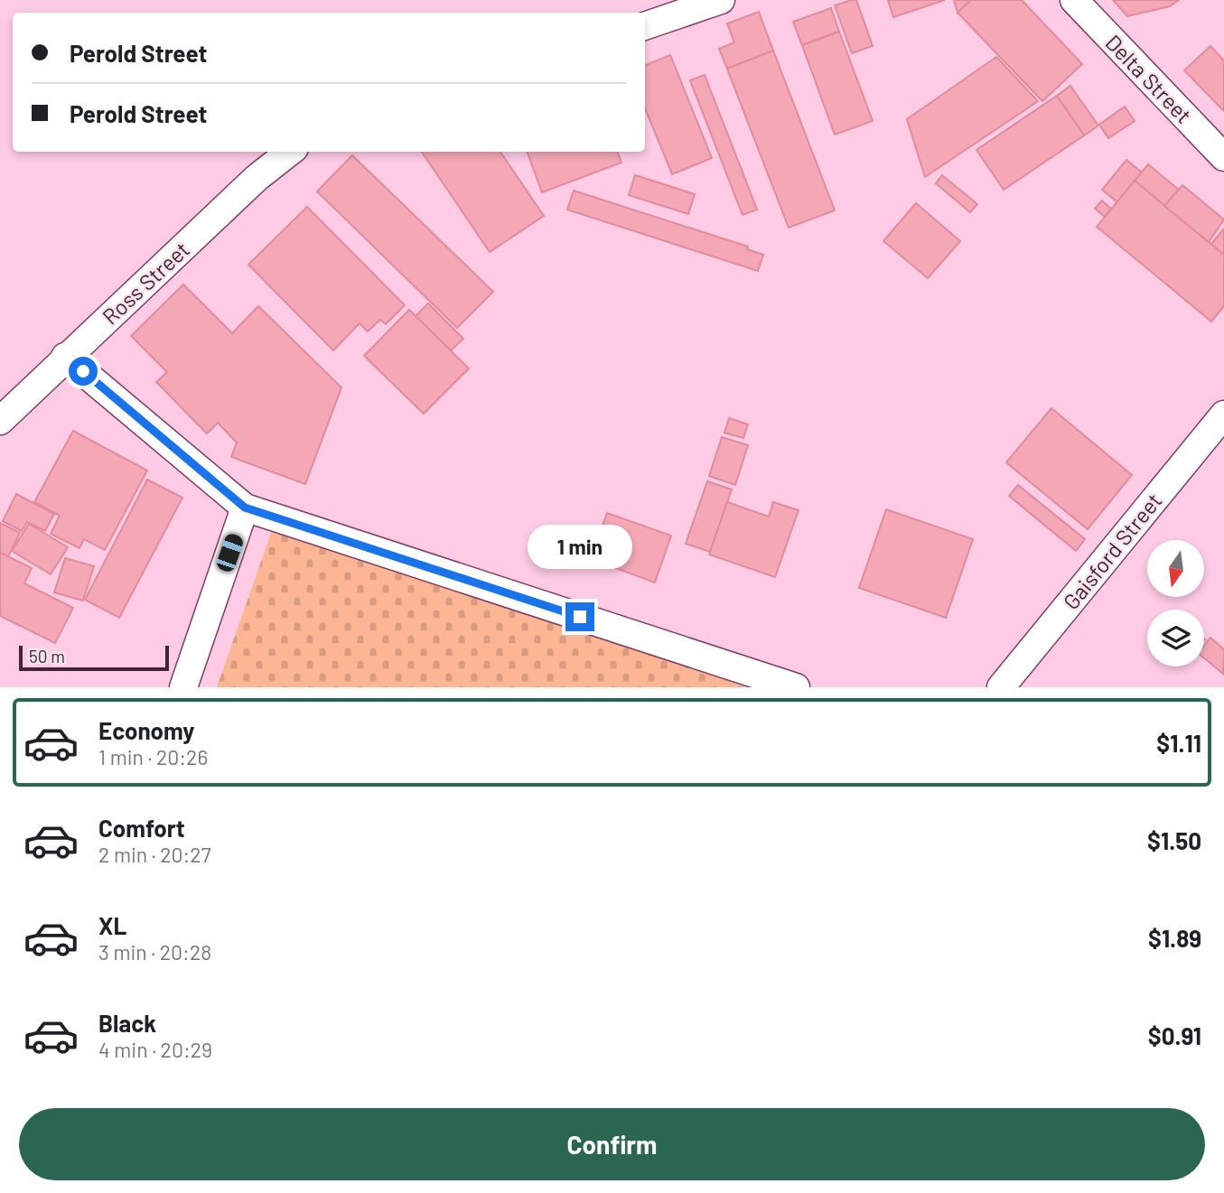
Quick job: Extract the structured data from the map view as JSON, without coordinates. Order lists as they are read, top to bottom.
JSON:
{
  "streets": {
    "lane": ["Delta Street", "Ross Street", "Gaisford Street"]
  },
  "scale_bar": "50 m",
  "north": "bottom",
  "page": {
    "banner": ["Perold Street", "Perold Street"],
    "bubble": "1 min",
    "scale": "50 m",
    "list": [
      {
        "name": "Economy",
        "note": "1 min · 20:26",
        "value": "$1.11"
      },
      {
        "name": "Comfort",
        "note": "2 min · 20:27",
        "value": "$1.50"
      },
      {
        "name": "XL",
        "note": "3 min · 20:28",
        "value": "$1.89"
      },
      {
        "name": "Black",
        "note": "4 min · 20:29",
        "value": "$0.91"
      }
    ],
    "buttons": "Confirm"
  }
}
